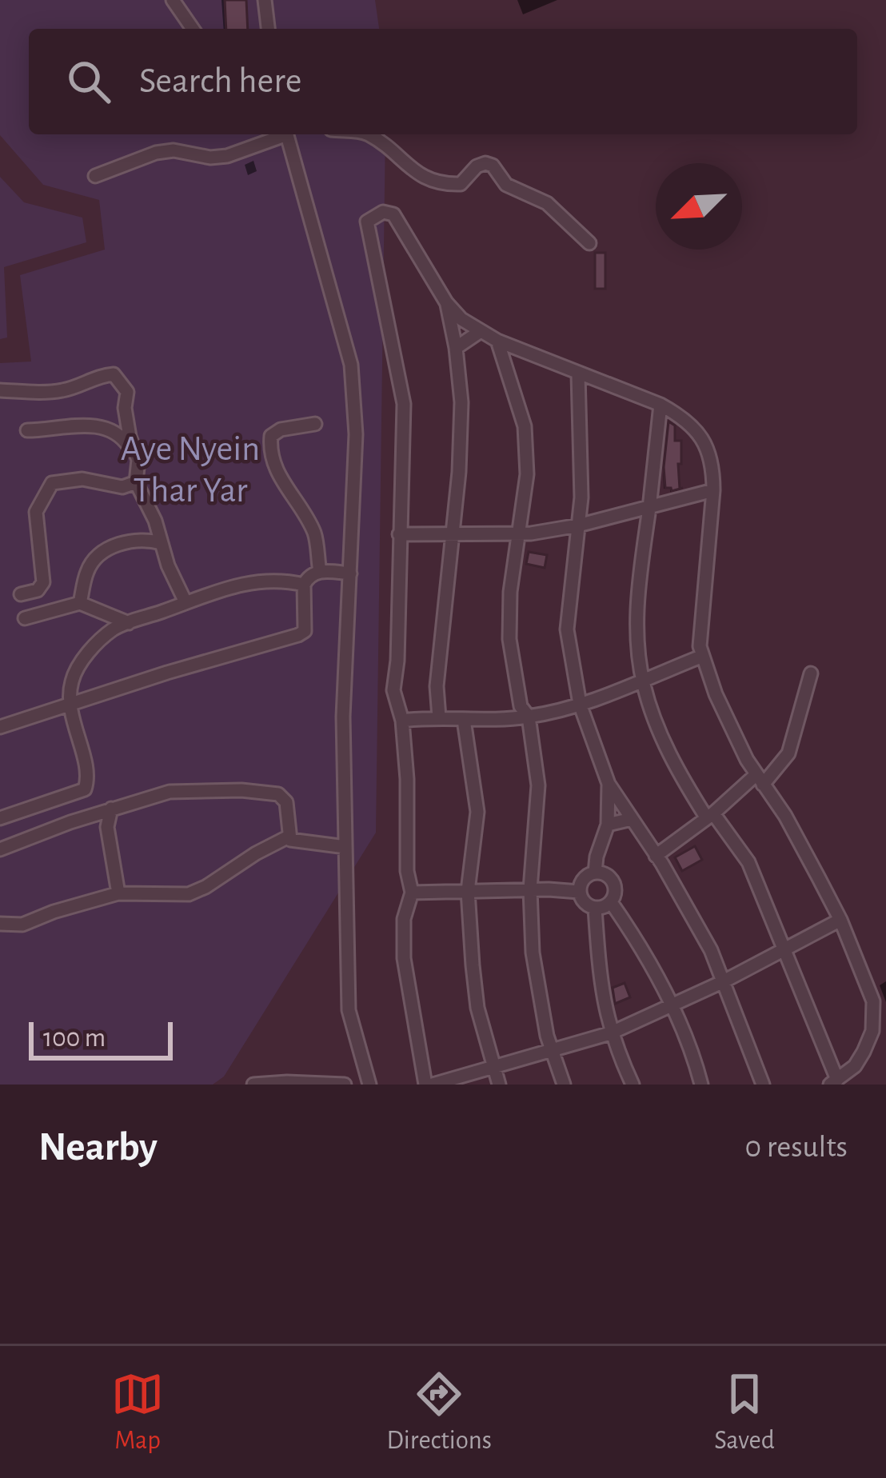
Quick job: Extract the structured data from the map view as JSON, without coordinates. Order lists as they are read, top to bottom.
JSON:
{
  "parks": ["Aye Nyein Thar Yar"],
  "scale_bar": "100 m",
  "north": "bottom left",
  "page": {
    "search": "Search here",
    "scale": "100 m",
    "heading": ["Nearby", "0 results"],
    "nav": ["Map", "Directions", "Saved"]
  }
}
